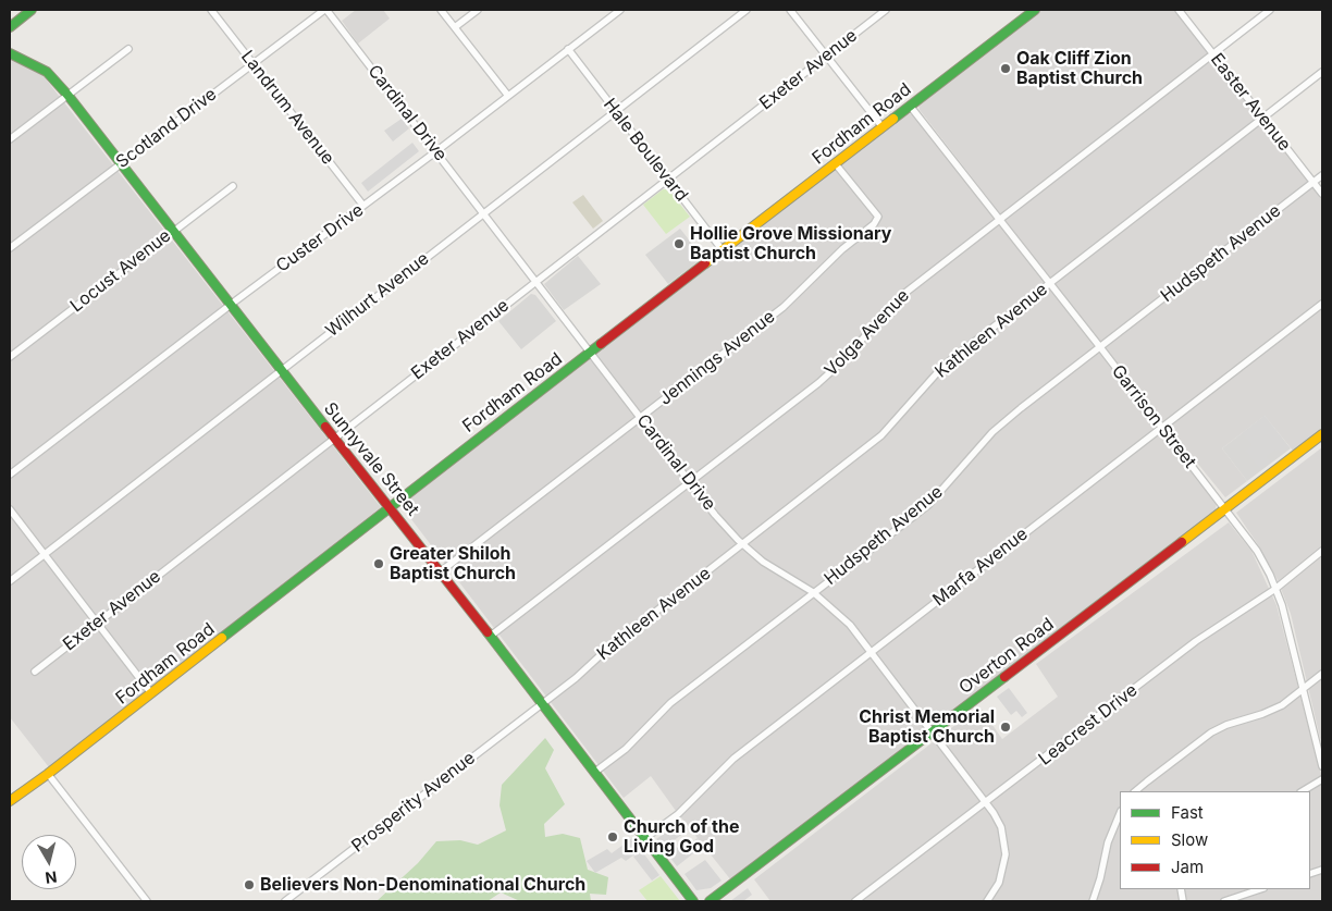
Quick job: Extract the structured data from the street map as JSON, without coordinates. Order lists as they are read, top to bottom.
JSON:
{
  "streets": {
    "street": [
      "Exeter Avenue",
      "Easter Avenue",
      "Landrum Avenue",
      "Cardinal Drive",
      "Fordham Road",
      "Scotland Drive",
      "Hale Boulevard",
      "Custer Drive",
      "Hudspeth Avenue",
      "Locust Avenue",
      "Wilhurt Avenue",
      "Kathleen Avenue",
      "Volga Avenue",
      "Jennings Avenue",
      "Garrison Street",
      "Sunnyvale Street",
      "Marfa Avenue",
      "Overton Road",
      "Leacrest Drive",
      "Prosperity Avenue"
    ]
  },
  "crossings": [
    ["Exeter Avenue", "Cardinal Drive"],
    ["Exeter Avenue", "Hale Boulevard"],
    ["Exeter Avenue", "Sunnyvale Street"],
    ["Easter Avenue", "Hudspeth Avenue"],
    ["Easter Avenue", "Kathleen Avenue"],
    ["Easter Avenue", "Volga Avenue"],
    ["Landrum Avenue", "Scotland Drive"],
    ["Landrum Avenue", "Custer Drive"],
    ["Cardinal Drive", "Fordham Road"],
    ["Cardinal Drive", "Scotland Drive"],
    ["Cardinal Drive", "Custer Drive"],
    ["Cardinal Drive", "Hudspeth Avenue"],
    ["Cardinal Drive", "Wilhurt Avenue"],
    ["Cardinal Drive", "Kathleen Avenue"],
    ["Cardinal Drive", "Volga Avenue"],
    ["Cardinal Drive", "Jennings Avenue"],
    ["Cardinal Drive", "Marfa Avenue"],
    ["Cardinal Drive", "Overton Road"],
    ["Cardinal Drive", "Leacrest Drive"],
    ["Fordham Road", "Hale Boulevard"],
    ["Fordham Road", "Jennings Avenue"],
    ["Fordham Road", "Garrison Street"],
    ["Fordham Road", "Sunnyvale Street"],
    ["Scotland Drive", "Sunnyvale Street"],
    ["Hale Boulevard", "Custer Drive"],
    ["Hale Boulevard", "Wilhurt Avenue"],
    ["Custer Drive", "Sunnyvale Street"],
    ["Hudspeth Avenue", "Garrison Street"],
    ["Hudspeth Avenue", "Sunnyvale Street"],
    ["Locust Avenue", "Sunnyvale Street"],
    ["Wilhurt Avenue", "Sunnyvale Street"],
    ["Kathleen Avenue", "Garrison Street"],
    ["Kathleen Avenue", "Sunnyvale Street"],
    ["Kathleen Avenue", "Prosperity Avenue"],
    ["Volga Avenue", "Garrison Street"],
    ["Volga Avenue", "Sunnyvale Street"],
    ["Jennings Avenue", "Sunnyvale Street"],
    ["Garrison Street", "Marfa Avenue"],
    ["Garrison Street", "Overton Road"],
    ["Garrison Street", "Leacrest Drive"],
    ["Sunnyvale Street", "Marfa Avenue"],
    ["Sunnyvale Street", "Prosperity Avenue"]
  ],
  "places": [
    "Oak Cliff Zion Baptist Church",
    "Hollie Grove Missionary Baptist Church",
    "Greater Shiloh Baptist Church",
    "Christ Memorial Baptist Church",
    "Church of the Living God",
    "Believers Non-Denominational Church"
  ],
  "legend": ["Fast", "Slow", "Jam"],
  "north": "bottom"
}
